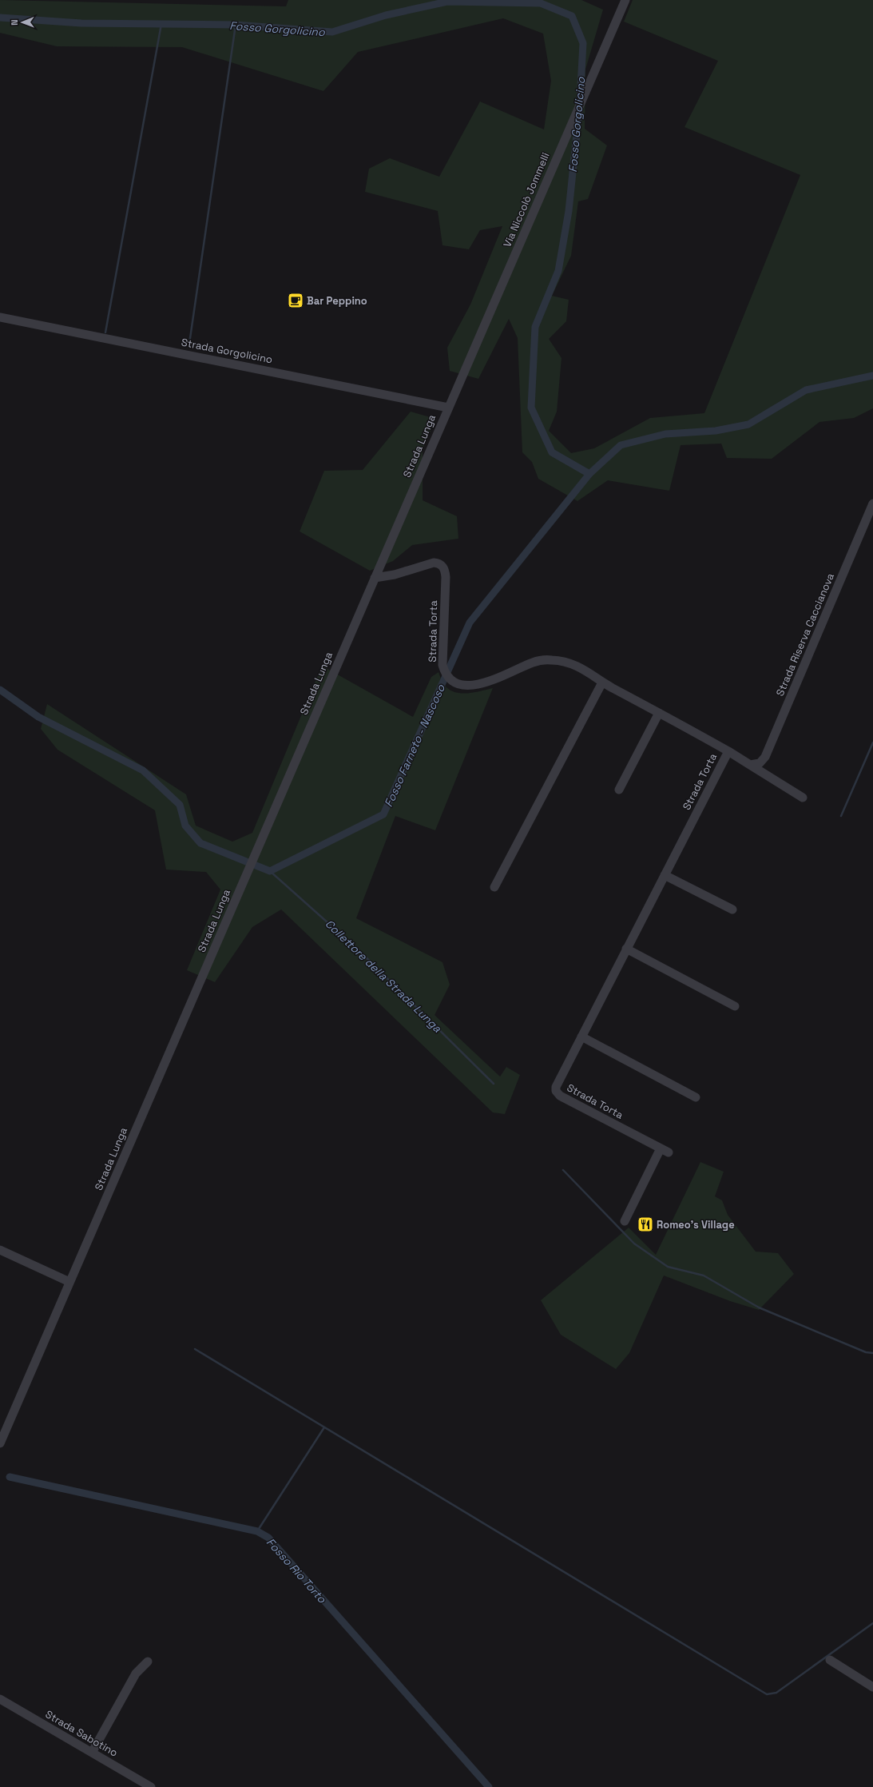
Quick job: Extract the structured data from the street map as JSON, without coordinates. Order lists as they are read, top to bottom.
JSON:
{
  "streets": {
    "street": [
      "Via Niccolò Jommelli",
      "Strada Gorgolicino",
      "Strada Lunga",
      "Strada Torta",
      "Strada Riserva Caccianova",
      "Strada Sabotino"
    ]
  },
  "crossings": [
    ["Via Niccolò Jommelli", "Strada Gorgolicino"],
    ["Via Niccolò Jommelli", "Strada Lunga"],
    ["Strada Gorgolicino", "Strada Lunga"],
    ["Strada Lunga", "Strada Torta"]
  ],
  "water": [
    "Fosso Gorgolicino",
    "Fosso Farneto - Nascoso",
    "Collettore della Strada Lunga",
    "Fosso Rio Torto"
  ],
  "places": {
    "cafe": ["Bar Peppino"],
    "restaurant": ["Romeo's Village"]
  },
  "north": "left"
}
